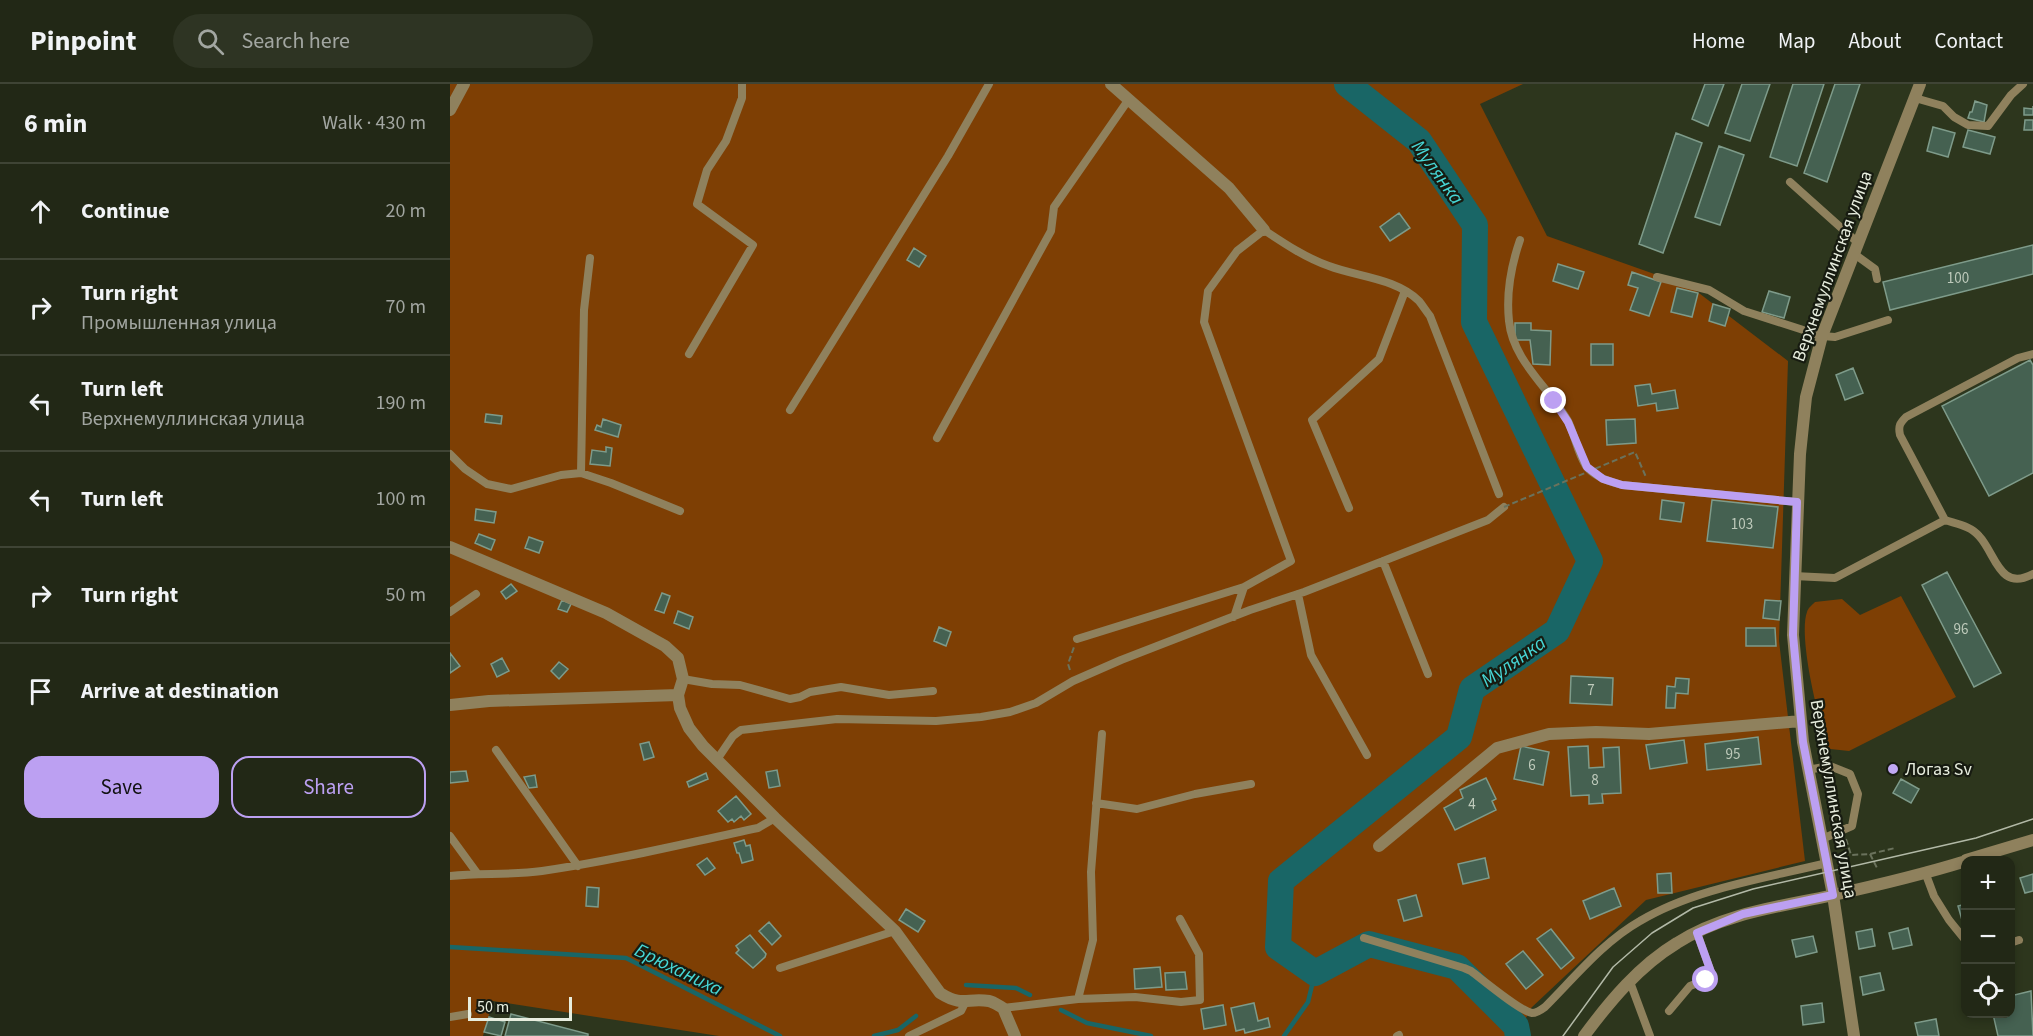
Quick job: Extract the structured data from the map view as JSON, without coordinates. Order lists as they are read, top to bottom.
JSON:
{
  "streets": {
    "street": ["Верхнемуллинская улица"]
  },
  "water": ["Мулянка", "Брюханиха"],
  "places": ["Логаз Sv"],
  "house_numbers": [
    "100",
    "103",
    "96",
    "7",
    "95",
    "6",
    "8",
    "4"
  ],
  "scale_bar": "50 m",
  "page": {
    "header": "Pinpoint",
    "search": "Search here",
    "nav": [
      "Home",
      "Map",
      "About",
      "Contact"
    ],
    "heading": ["6 min", "Walk · 430 m"],
    "list": [
      ["Continue", "20 m"],
      ["Turn right", "Промышленная улица", "70 m"],
      ["Turn left", "Верхнемуллинская улица", "190 m"],
      ["Turn left", "100 m"],
      ["Turn right", "50 m"],
      "Arrive at destination"
    ],
    "buttons": ["Save", "Share"],
    "map_buttons": ["+", "−"],
    "scale": "50 m"
  }
}
